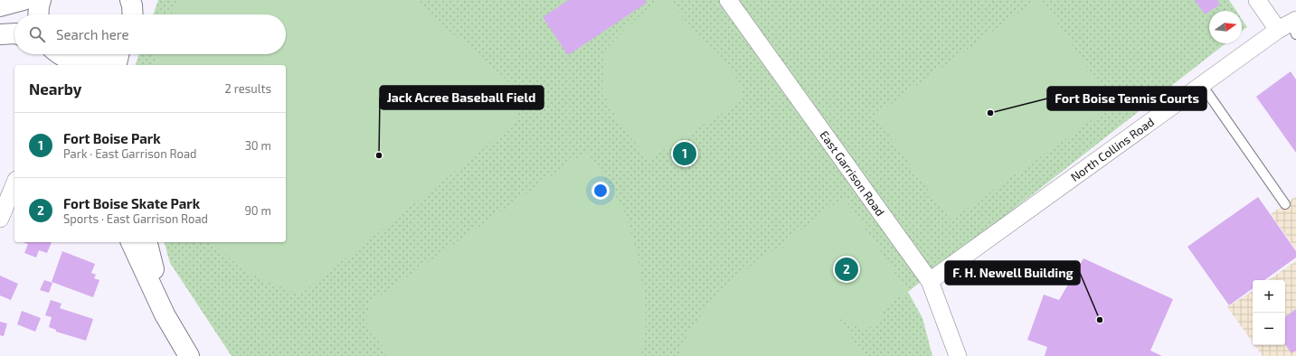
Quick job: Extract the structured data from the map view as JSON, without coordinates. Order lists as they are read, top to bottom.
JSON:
{
  "streets": {
    "street": ["North Collins Road", "East Garrison Road"]
  },
  "crossings": [
    ["North Collins Road", "East Garrison Road"]
  ],
  "places": ["Fort Boise Tennis Courts", "Jack Acree Baseball Field", "F. H. Newell Building"],
  "north": "right",
  "page": {
    "search": "Search here",
    "heading": ["Nearby", "2 results"],
    "list": [
      {
        "mark": "1",
        "name": "Fort Boise Park",
        "note": "Park · East Garrison Road",
        "value": "30 m"
      },
      {
        "mark": "2",
        "name": "Fort Boise Skate Park",
        "note": "Sports · East Garrison Road",
        "value": "90 m"
      }
    ],
    "pins": ["1", "2"],
    "map_buttons": ["+", "−"]
  }
}
